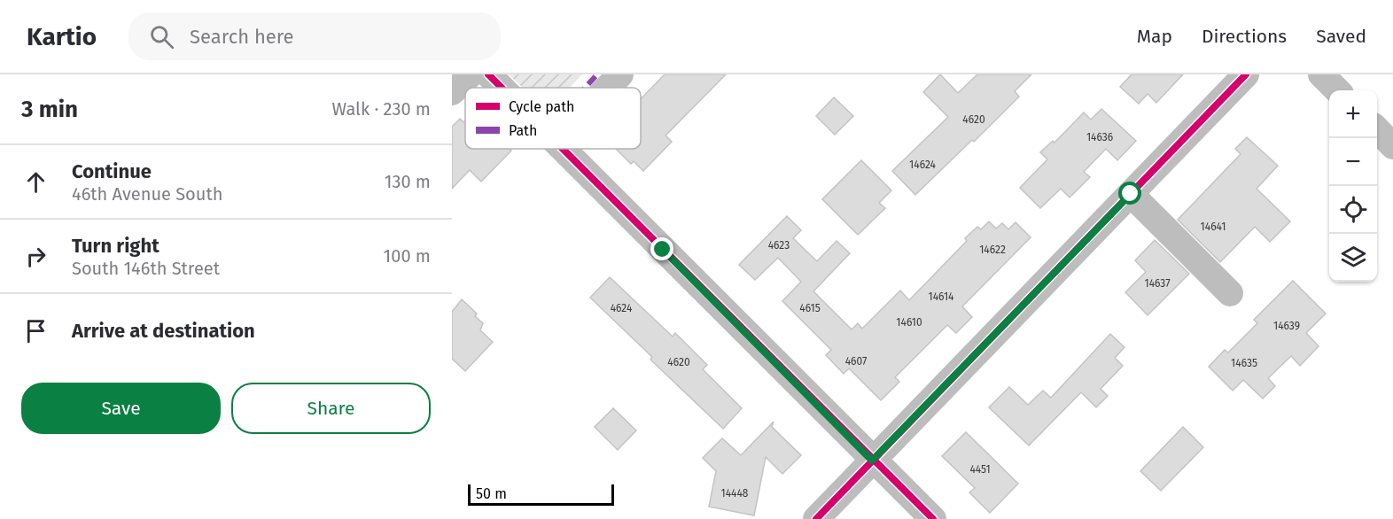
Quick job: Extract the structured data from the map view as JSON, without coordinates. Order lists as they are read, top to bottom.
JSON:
{
  "house_numbers": [
    "4620",
    "14636",
    "14624",
    "14641",
    "4623",
    "14622",
    "14637",
    "14614",
    "4624",
    "4615",
    "14610",
    "14639",
    "4607",
    "4620",
    "14635",
    "4451",
    "14448"
  ],
  "legend": ["Cycle path", "Path"],
  "scale_bar": "50 m",
  "page": {
    "header": "Kartio",
    "search": "Search here",
    "nav": ["Map", "Directions", "Saved"],
    "heading": ["3 min", "Walk · 230 m"],
    "map_buttons": ["+", "−"],
    "list": [
      ["Continue", "46th Avenue South", "130 m"],
      ["Turn right", "South 146th Street", "100 m"],
      "Arrive at destination"
    ],
    "buttons": ["Save", "Share"],
    "scale": "50 m"
  }
}
